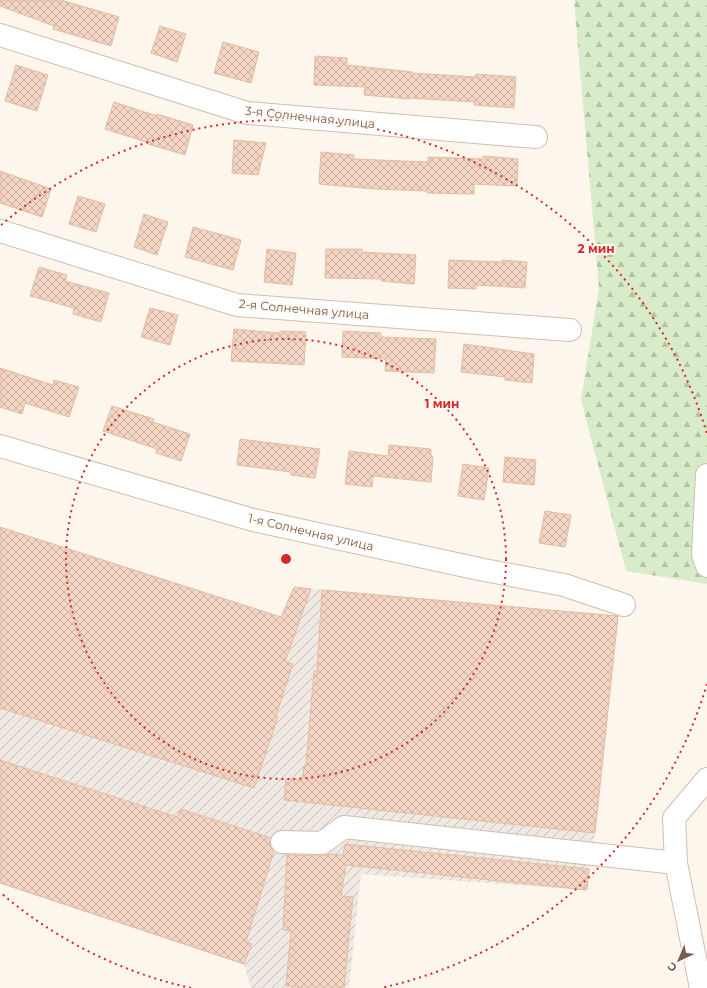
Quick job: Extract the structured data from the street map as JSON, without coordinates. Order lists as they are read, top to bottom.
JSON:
{
  "streets": {
    "street": ["3-я Солнечная улица", "2-я Солнечная улица", "1-я Солнечная улица"]
  },
  "north": "bottom left",
  "rings": ["2 мин", "1 мин"]
}
